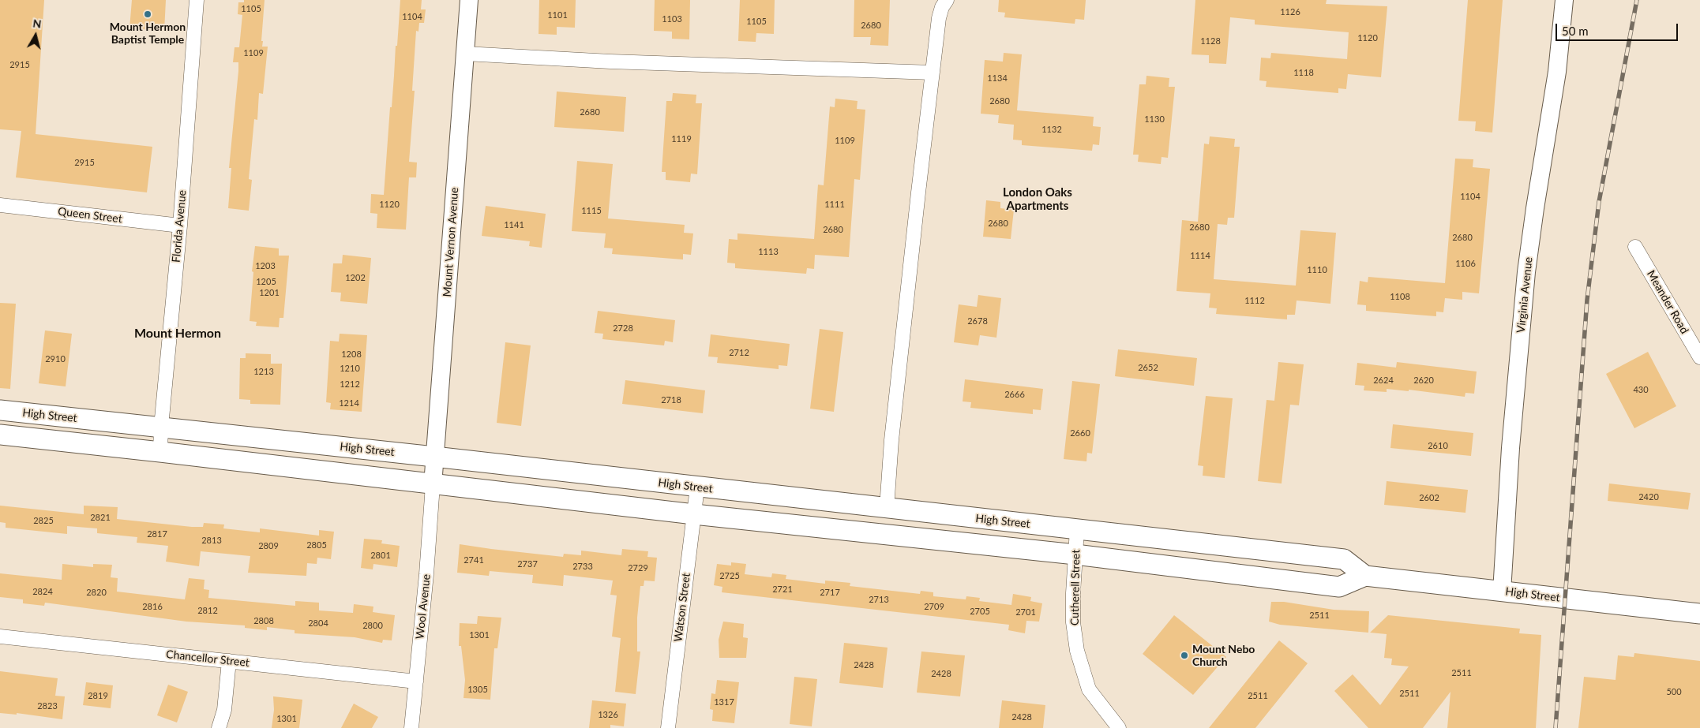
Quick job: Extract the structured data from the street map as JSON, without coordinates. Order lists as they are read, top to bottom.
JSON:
{
  "streets": {
    "main road": ["High Street"],
    "street": [
      "Queen Street",
      "Florida Avenue",
      "Mount Vernon Avenue",
      "Virginia Avenue",
      "Meander Road",
      "Cutherell Street",
      "Wool Avenue",
      "Watson Street",
      "Chancellor Street"
    ]
  },
  "crossings": [
    ["Queen Street", "Florida Avenue"],
    ["Florida Avenue", "High Street"],
    ["Mount Vernon Avenue", "High Street"],
    ["Mount Vernon Avenue", "Wool Avenue"],
    ["Virginia Avenue", "High Street"],
    ["High Street", "Cutherell Street"],
    ["High Street", "Wool Avenue"],
    ["High Street", "Watson Street"],
    ["Wool Avenue", "Chancellor Street"]
  ],
  "districts": ["London Oaks Apartments", "Mount Hermon"],
  "places": ["Mount Hermon Baptist Temple", "Mount Nebo Church"],
  "house_numbers": [
    "1105",
    "1126",
    "1101",
    "1104",
    "1103",
    "1105",
    "2680",
    "1120",
    "1128",
    "1109",
    "2915",
    "1118",
    "1134",
    "2680",
    "2680",
    "1130",
    "1132",
    "1119",
    "1109",
    "2915",
    "1104",
    "1120",
    "1111",
    "1115",
    "2680",
    "1141",
    "2680",
    "2680",
    "2680",
    "1113",
    "1114",
    "1106",
    "1203",
    "1110",
    "1202",
    "1205",
    "1201",
    "1108",
    "1112",
    "2678",
    "2728",
    "2712",
    "1208",
    "2910",
    "2652",
    "1210",
    "1213",
    "2624",
    "2620",
    "1212",
    "430",
    "2666",
    "2718",
    "1214",
    "2660",
    "2610",
    "2420",
    "2602",
    "2821",
    "2825",
    "2817",
    "2813",
    "2805",
    "2809",
    "2801",
    "2741",
    "2737",
    "2733",
    "2729",
    "2725",
    "2721",
    "2824",
    "2820",
    "2717",
    "2713",
    "2816",
    "2709",
    "2812",
    "2705",
    "2701",
    "2511",
    "2808",
    "2804",
    "2800",
    "1301",
    "2428",
    "2511",
    "2428",
    "1305",
    "500",
    "2511",
    "2819",
    "2511",
    "1317",
    "2823",
    "1326",
    "2428",
    "1301"
  ],
  "scale_bar": "50 m",
  "north": "top"
}
